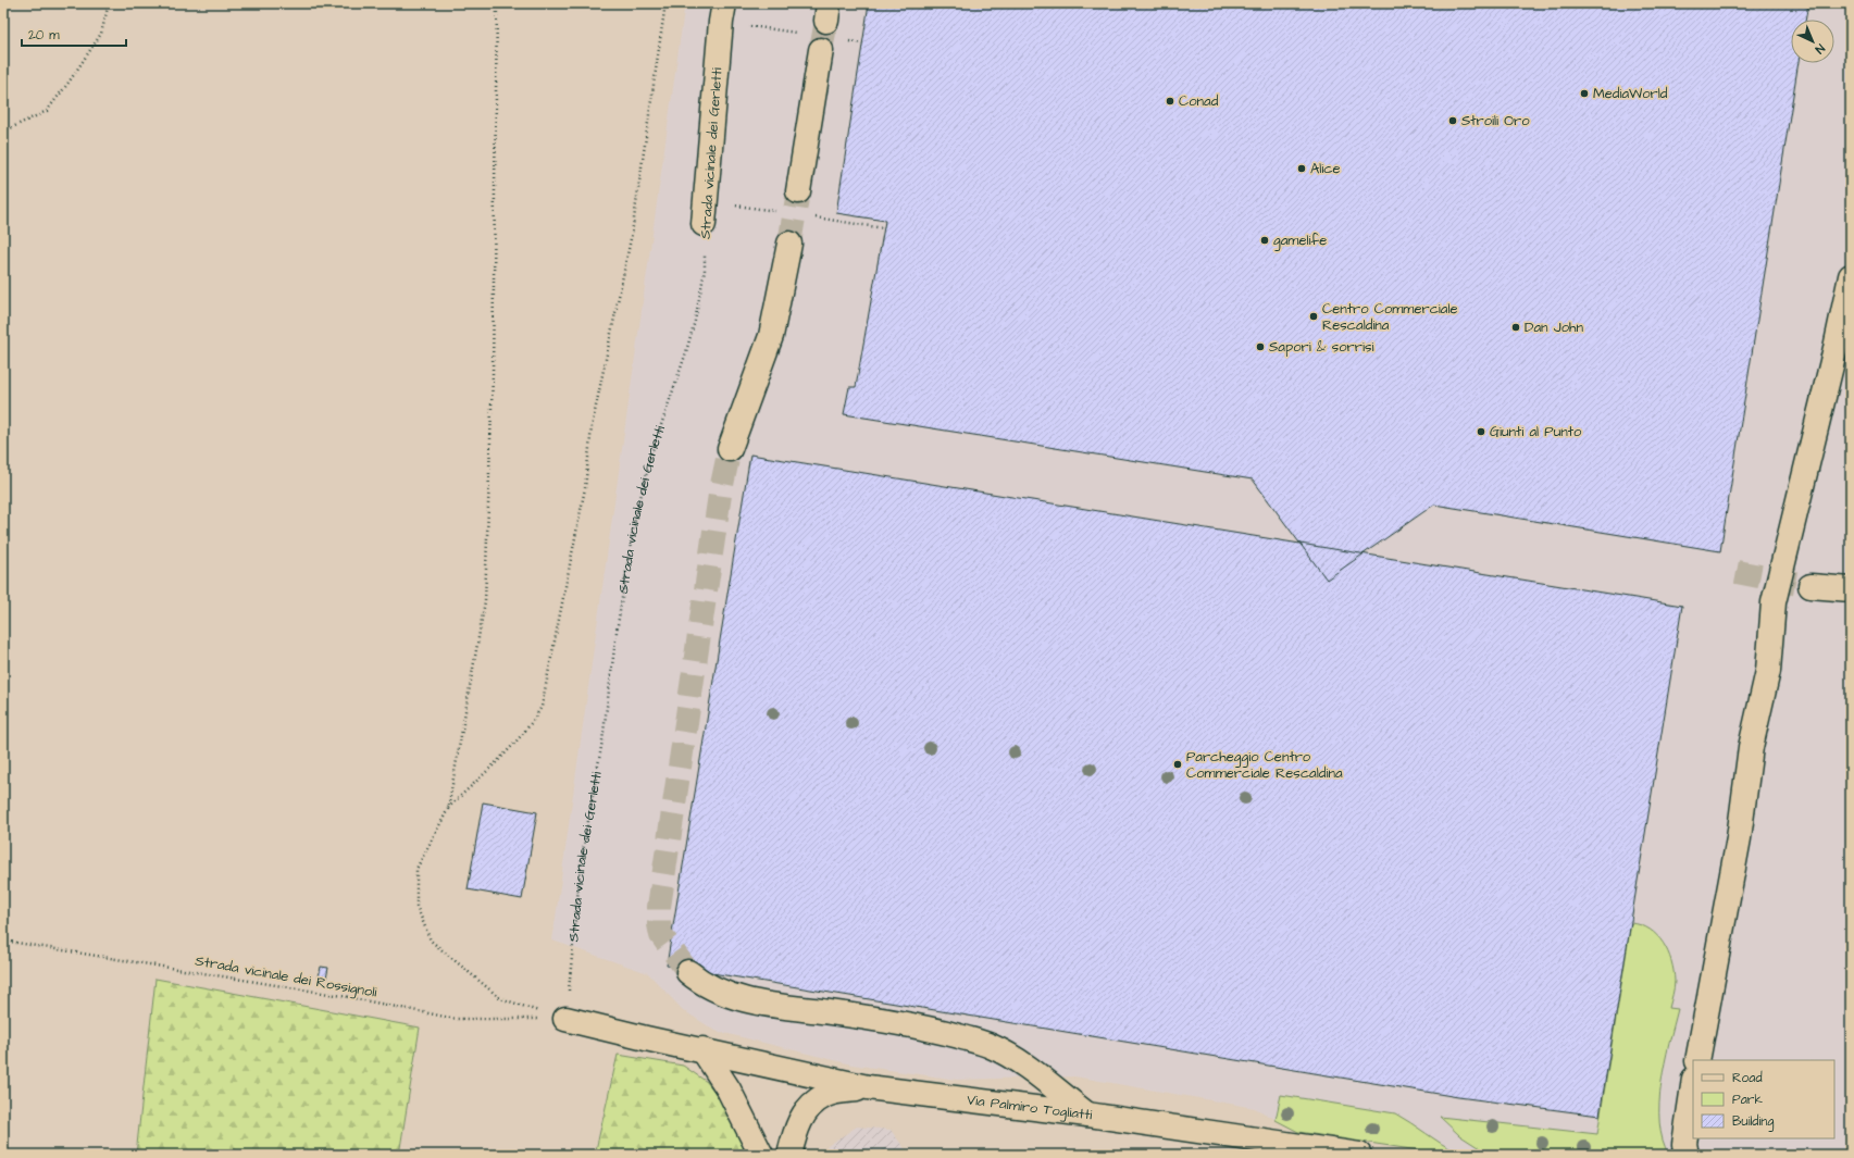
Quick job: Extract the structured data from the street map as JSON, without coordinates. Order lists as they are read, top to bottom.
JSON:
{
  "streets": {
    "street": ["Strada vicinale dei Gerletti", "Via Palmiro Togliatti"],
    "path": ["Strada vicinale dei Rossignoli"]
  },
  "crossings": [
    ["Strada vicinale dei Gerletti", "Strada vicinale dei Rossignoli"],
    ["Strada vicinale dei Gerletti", "Via Palmiro Togliatti"],
    ["Strada vicinale dei Rossignoli", "Via Palmiro Togliatti"]
  ],
  "places": [
    "MediaWorld",
    "Conad",
    "Stroili Oro",
    "Alice",
    "gamelife",
    "Centro Commerciale Rescaldina",
    "Dan John",
    "Sapori & sorrisi",
    "Giunti al Punto",
    "Parcheggio Centro Commerciale Rescaldina"
  ],
  "legend": ["Road", "Park", "Building"],
  "scale_bar": "20 m",
  "north": "bottom right"
}
